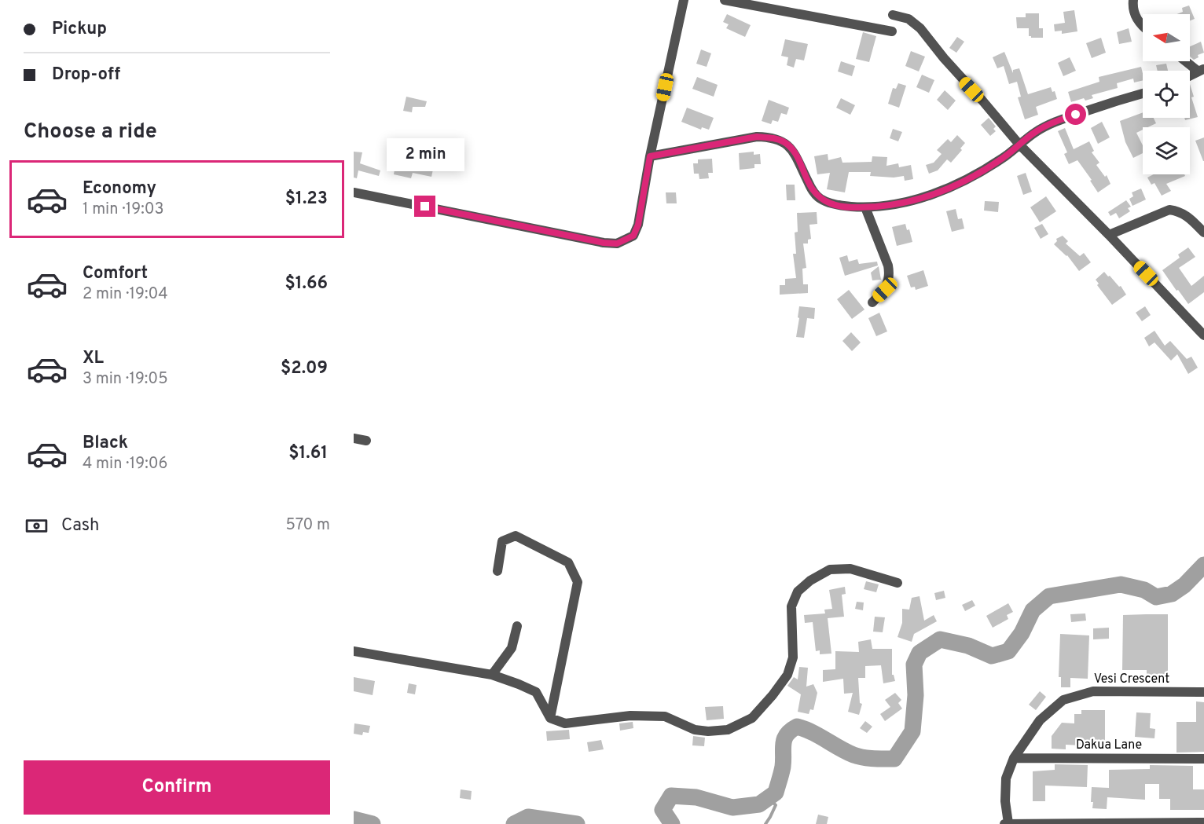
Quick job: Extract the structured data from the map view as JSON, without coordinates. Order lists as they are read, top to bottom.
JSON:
{
  "streets": {
    "street": ["Vesi Crescent", "Dakua Lane"]
  },
  "crossings": [
    ["Vesi Crescent", "Dakua Lane"]
  ],
  "north": "left",
  "page": {
    "banner": ["Pickup", "Drop-off"],
    "heading": "Choose a ride",
    "bubble": "2 min",
    "list": [
      {
        "name": "Economy",
        "note": "1 min · 19:03",
        "value": "$1.23"
      },
      {
        "name": "Comfort",
        "note": "2 min · 19:04",
        "value": "$1.66"
      },
      {
        "name": "XL",
        "note": "3 min · 19:05",
        "value": "$2.09"
      },
      {
        "name": "Black",
        "note": "4 min · 19:06",
        "value": "$1.61"
      }
    ],
    "pay": ["Cash", "570 m"],
    "buttons": "Confirm"
  }
}
